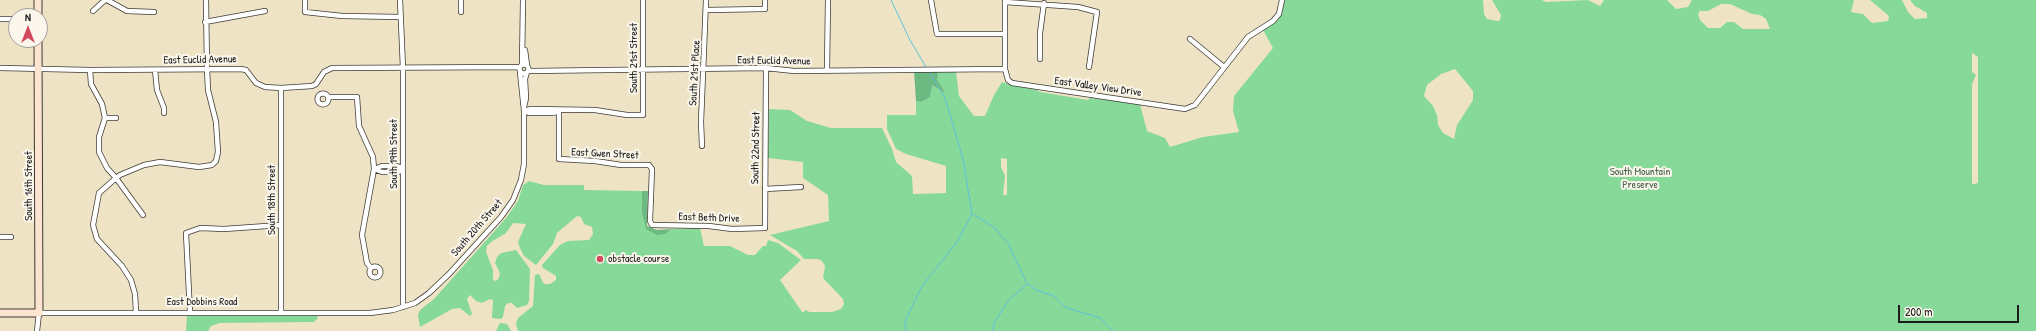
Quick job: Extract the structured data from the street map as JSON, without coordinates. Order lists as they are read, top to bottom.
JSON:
{
  "streets": {
    "main road": ["South 16th Street", "East Dobbins Road"],
    "street": [
      "South 21st Street",
      "East Euclid Avenue",
      "South 21st Place",
      "East Valley View Drive",
      "South 22nd Street",
      "South 19th Street",
      "East Gwen Street",
      "South 18th Street",
      "East Beth Drive",
      "South 20th Street"
    ]
  },
  "crossings": [
    ["South 21st Street", "East Euclid Avenue"],
    ["South 21st Street", "East Gwen Street"],
    ["East Euclid Avenue", "South 21st Place"],
    ["East Euclid Avenue", "East Valley View Drive"],
    ["East Euclid Avenue", "South 22nd Street"],
    ["East Euclid Avenue", "South 19th Street"],
    ["East Euclid Avenue", "South 16th Street"],
    ["East Euclid Avenue", "South 18th Street"],
    ["East Euclid Avenue", "South 20th Street"],
    ["South 22nd Street", "East Beth Drive"],
    ["South 19th Street", "South 20th Street"],
    ["South 19th Street", "East Dobbins Road"],
    ["East Gwen Street", "East Beth Drive"],
    ["South 16th Street", "East Dobbins Road"],
    ["South 18th Street", "East Dobbins Road"],
    ["South 20th Street", "East Dobbins Road"]
  ],
  "parks": ["South Mountain Preserve"],
  "places": ["obstacle course"],
  "scale_bar": "200 m",
  "north": "top"
}
